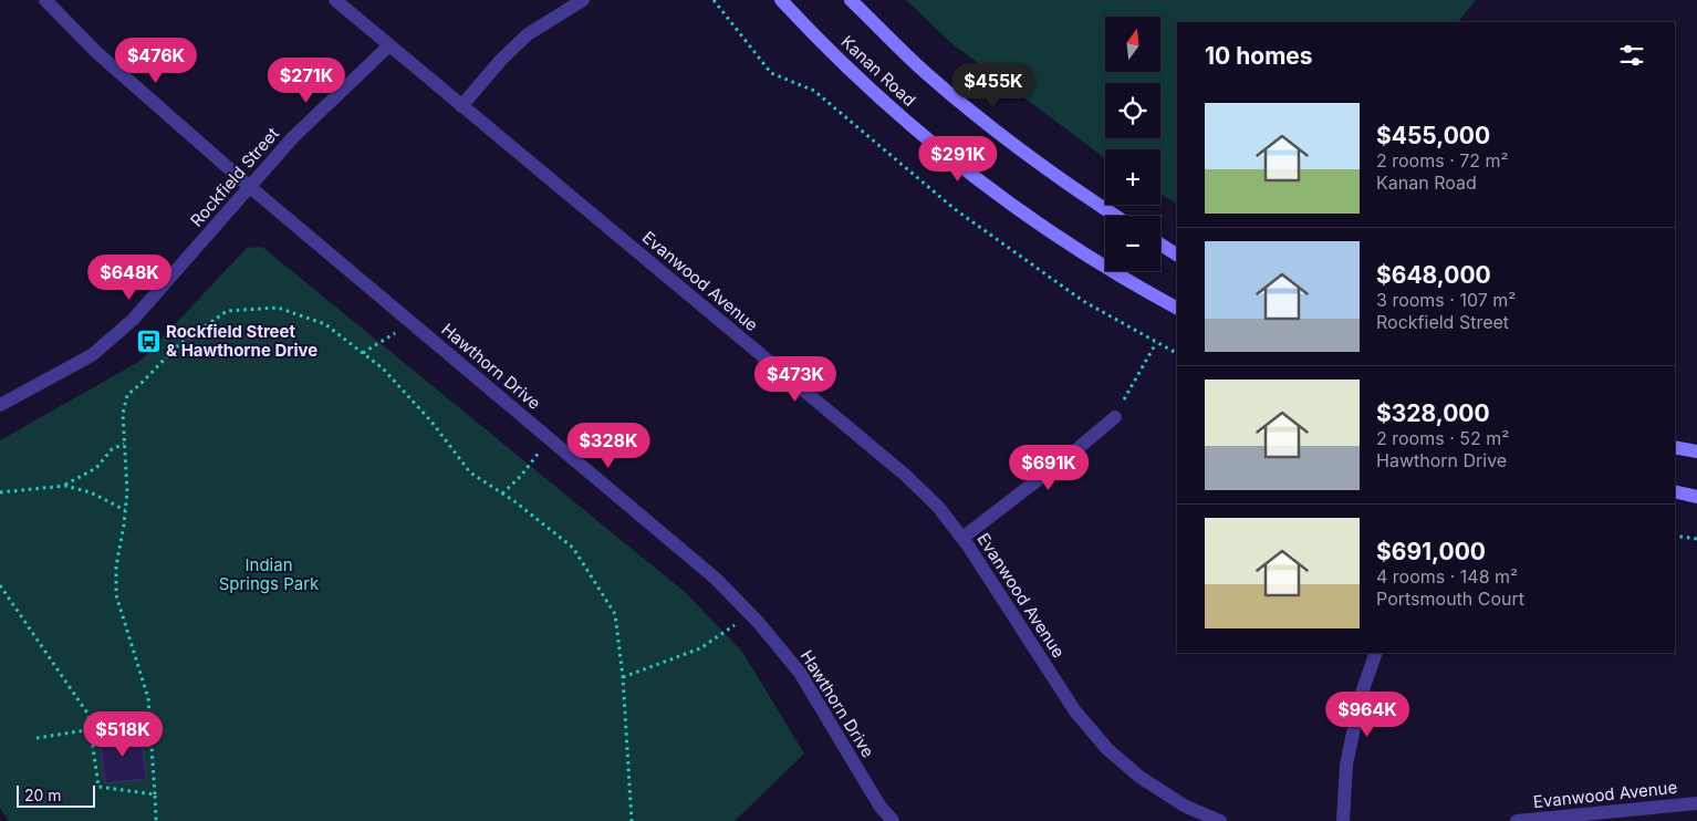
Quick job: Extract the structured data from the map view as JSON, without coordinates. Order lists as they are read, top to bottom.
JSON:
{
  "streets": {
    "main road": ["Kanan Road"],
    "street": ["Rockfield Street", "Evanwood Avenue", "Hawthorn Drive"]
  },
  "crossings": [
    ["Rockfield Street", "Evanwood Avenue"],
    ["Rockfield Street", "Hawthorn Drive"]
  ],
  "parks": ["Indian Springs Park"],
  "places": {
    "bus stop": ["Rockfield Street & Hawthorne Drive"]
  },
  "scale_bar": "20 m",
  "north": "top",
  "page": {
    "map_buttons": ["+", "−"],
    "heading": "10 homes",
    "price": [
      "$476K",
      "$271K",
      "$455K",
      "$291K",
      "$648K",
      "$473K",
      "$328K",
      "$691K",
      "$964K",
      "$518K"
    ],
    "list": [
      {
        "name": "$455,000",
        "note": "2 rooms · 72 m² · Kanan Road"
      },
      {
        "name": "$648,000",
        "note": "3 rooms · 107 m² · Rockfield Street"
      },
      {
        "name": "$328,000",
        "note": "2 rooms · 52 m² · Hawthorn Drive"
      },
      {
        "name": "$691,000",
        "note": "4 rooms · 148 m² · Portsmouth Court"
      }
    ],
    "scale": "20 m"
  }
}
